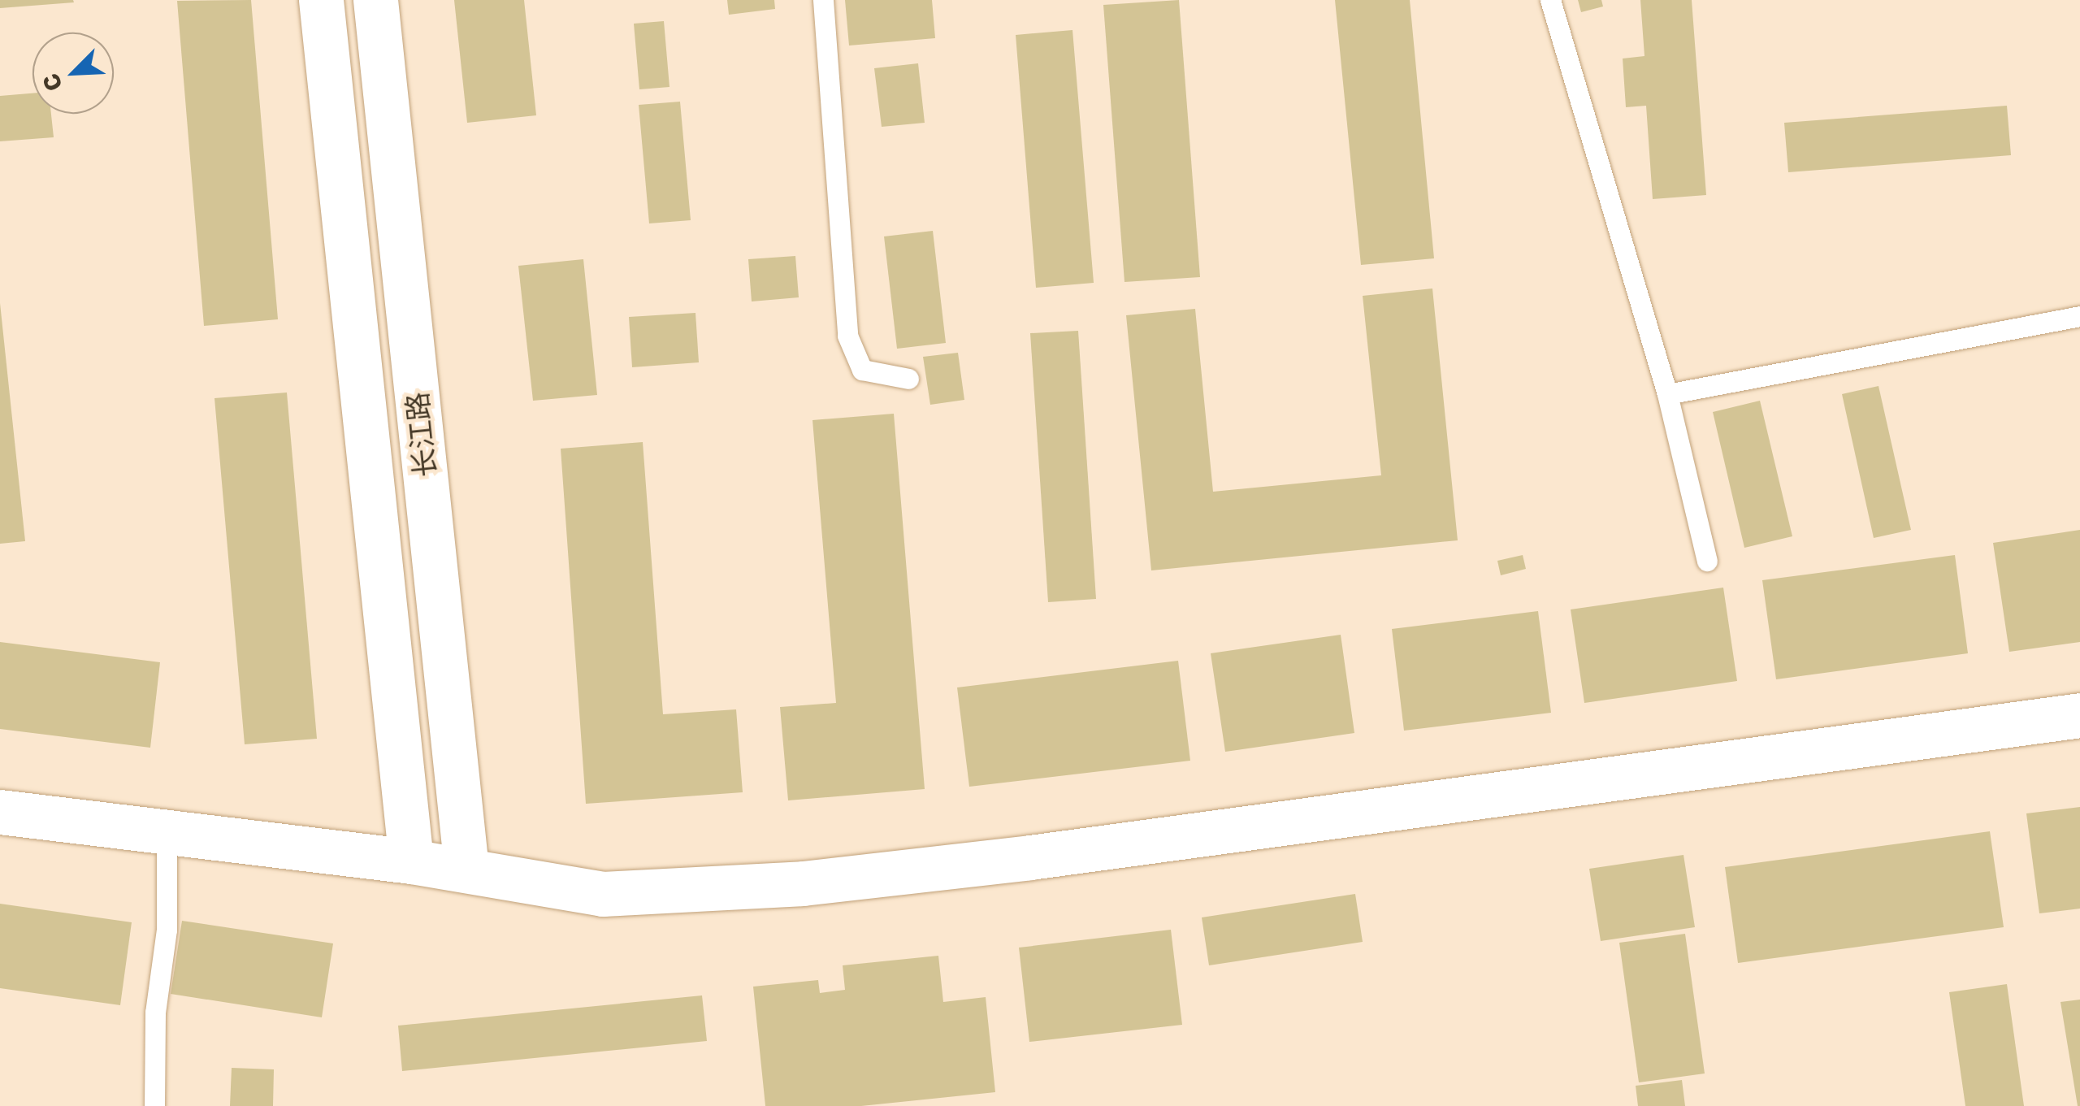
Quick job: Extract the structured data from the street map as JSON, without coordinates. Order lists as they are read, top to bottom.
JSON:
{
  "streets": {
    "street": ["长江路"]
  },
  "north": "bottom left"
}
